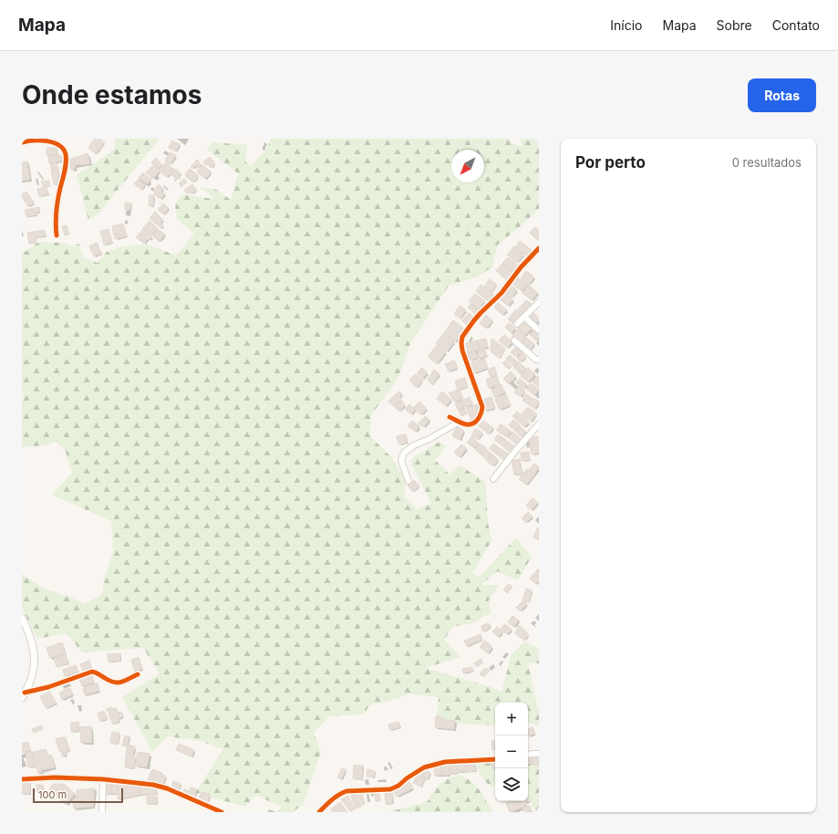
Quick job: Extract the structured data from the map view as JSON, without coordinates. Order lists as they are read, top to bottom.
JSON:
{
  "scale_bar": "100 m",
  "north": "bottom left",
  "page": {
    "header": "Mapa",
    "nav": [
      "Início",
      "Mapa",
      "Sobre",
      "Contato"
    ],
    "buttons": "Rotas",
    "title": "Onde estamos",
    "heading": ["Por perto", "0 resultados"],
    "map_buttons": ["+", "−"],
    "scale": "100 m"
  }
}
